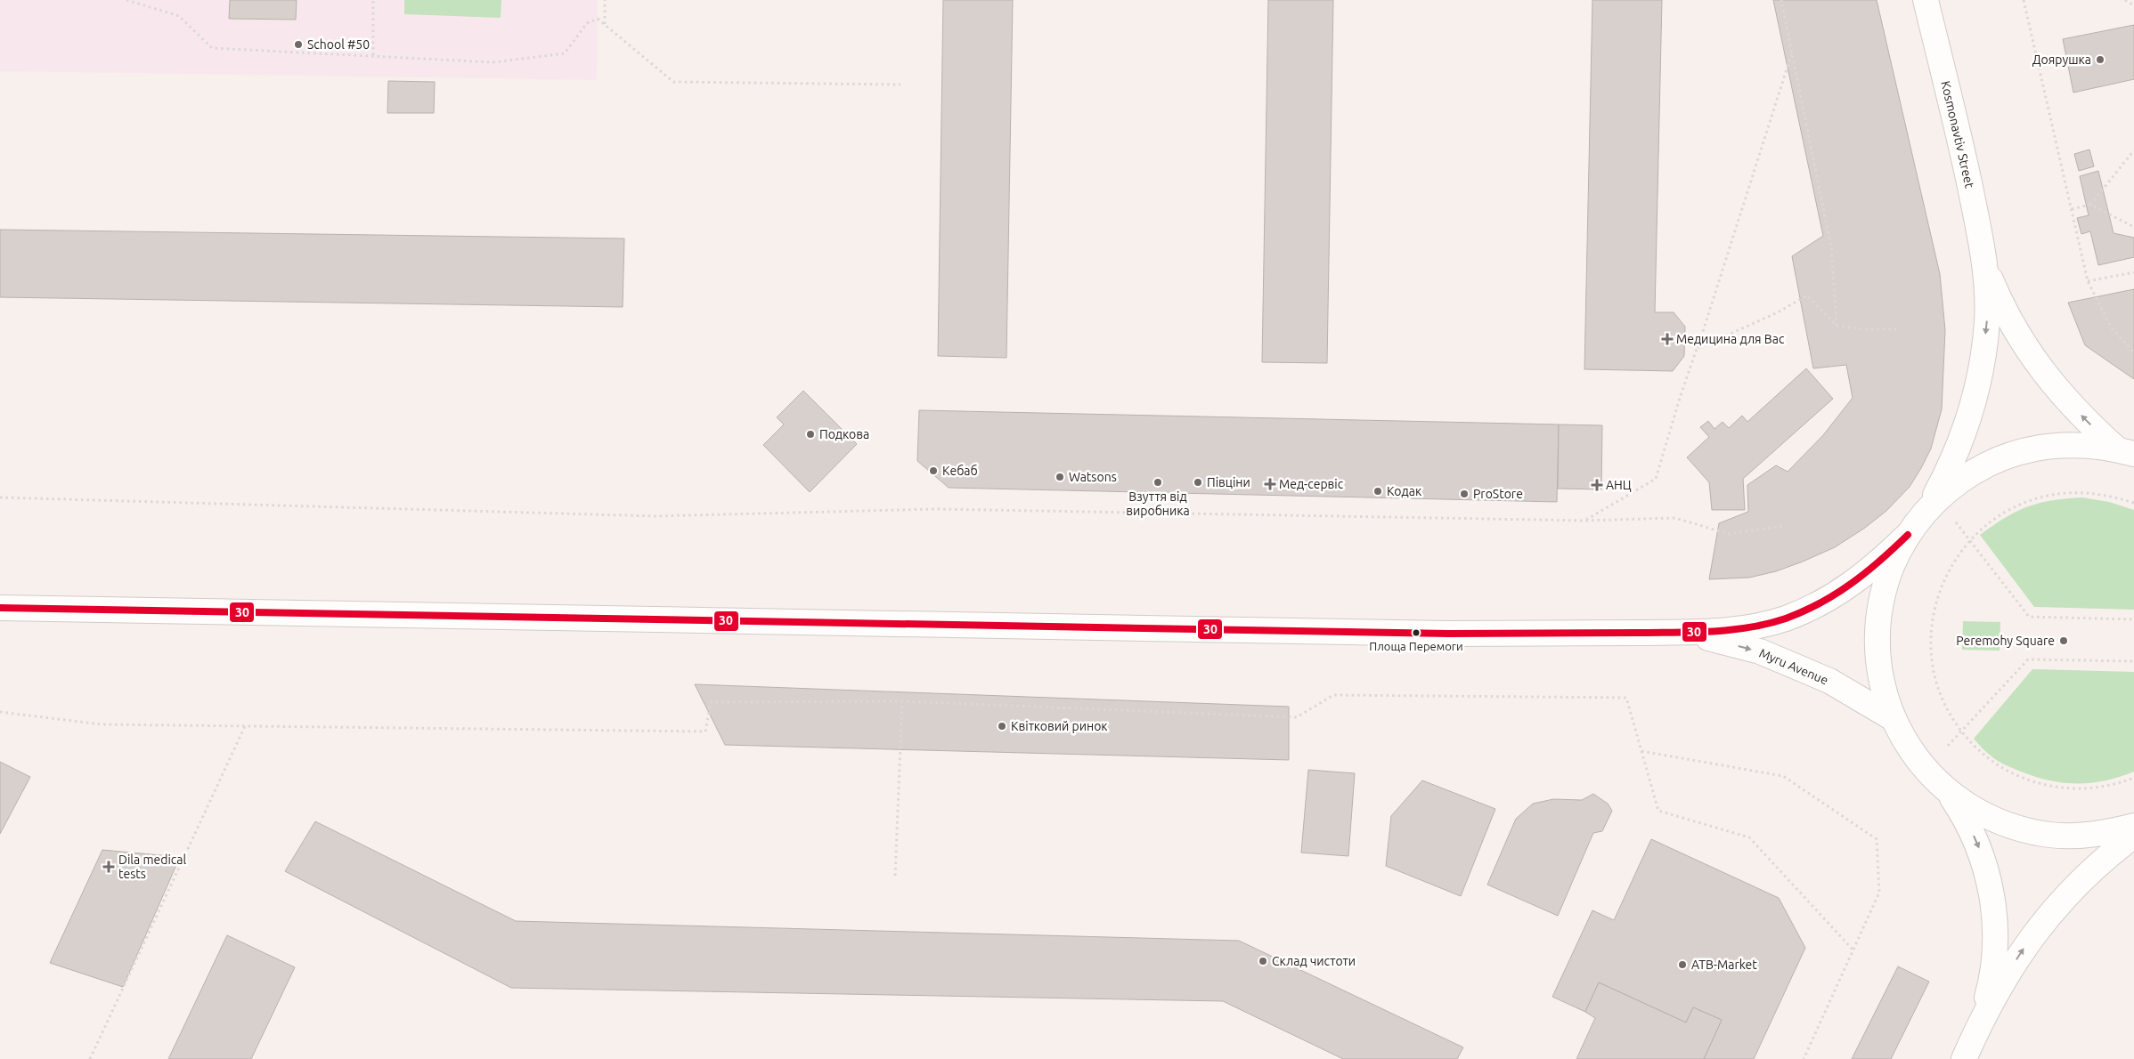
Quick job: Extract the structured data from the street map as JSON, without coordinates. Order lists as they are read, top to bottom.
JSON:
{
  "streets": {
    "main road": ["Kosmonavtiv Street", "Myru Avenue"]
  },
  "places": {
    "other": [
      "School #50",
      "Доярушка",
      "Подкова",
      "Кебаб",
      "Watsons",
      "Взуття від виробника",
      "Півціни",
      "Кодак",
      "ProStore",
      "Площа Перемоги",
      "Peremohy Square",
      "Квітковий ринок",
      "Склад чистоти",
      "ATB-Market"
    ],
    "health": [
      "Медицина для Вас",
      "Мед-сервіс",
      "АНЦ",
      "Dila medical tests"
    ]
  },
  "lines": ["transit line 30"]
}
